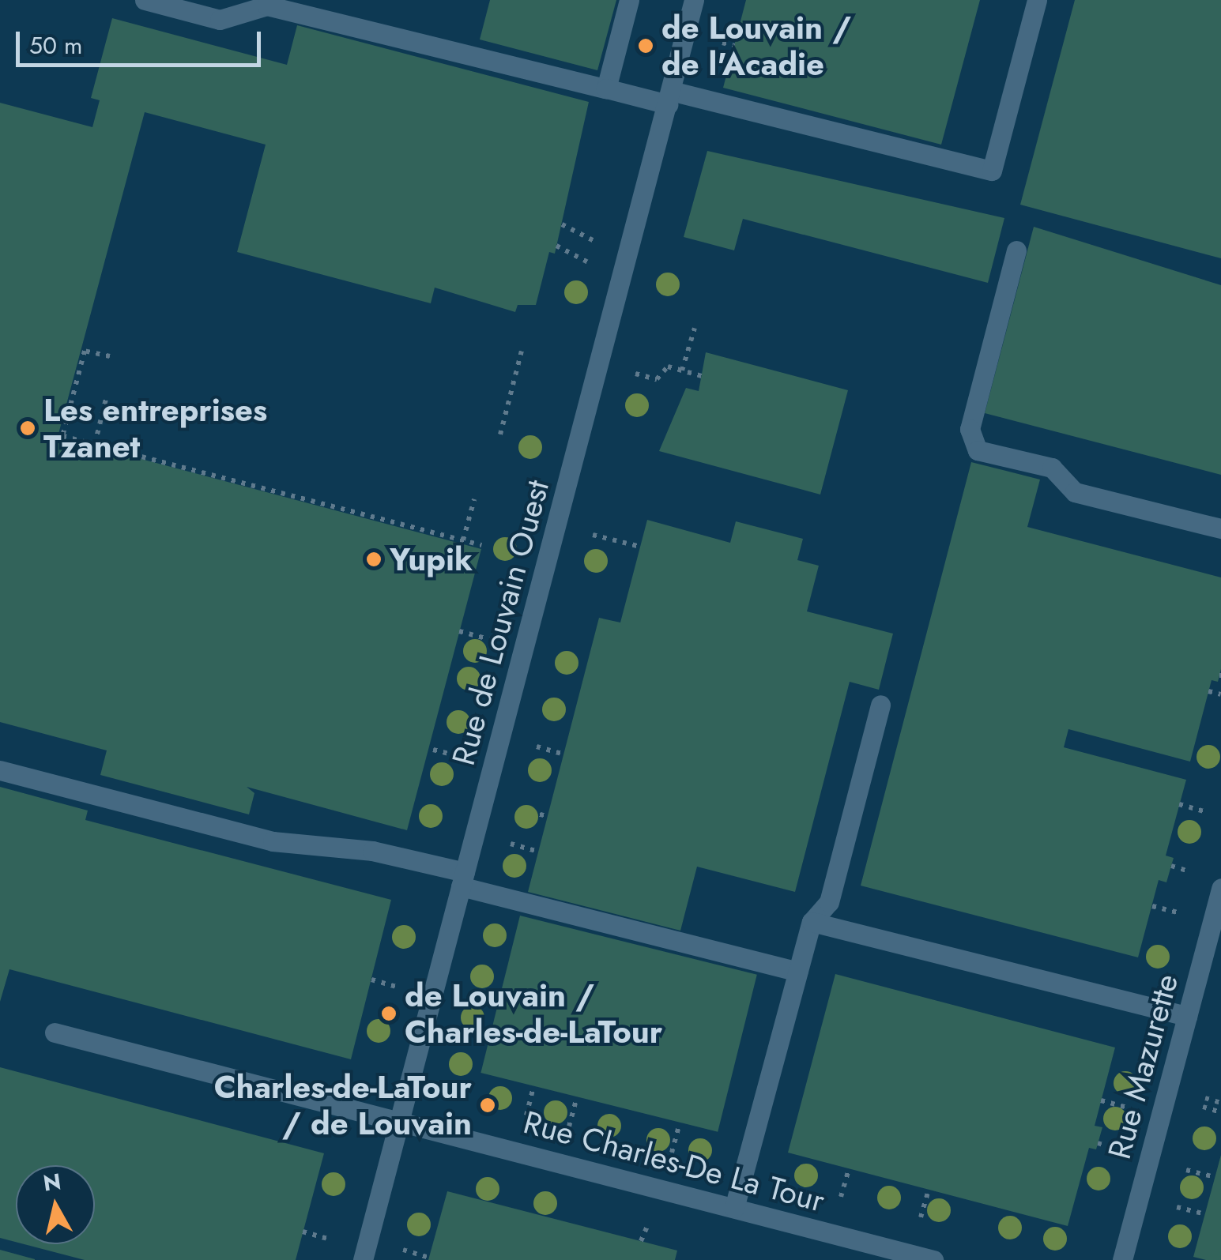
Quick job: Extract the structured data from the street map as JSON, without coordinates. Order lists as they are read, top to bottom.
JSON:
{
  "streets": {
    "street": ["Rue de Louvain Ouest", "Rue Mazurette", "Rue Charles-De La Tour"]
  },
  "crossings": [
    ["Rue de Louvain Ouest", "Rue Charles-De La Tour"]
  ],
  "places": [
    "de Louvain / de l'Acadie",
    "Les entreprises Tzanet",
    "Yupik",
    "de Louvain / Charles-de-LaTour",
    "Charles-de-LaTour / de Louvain"
  ],
  "scale_bar": "50 m",
  "north": "top"
}
